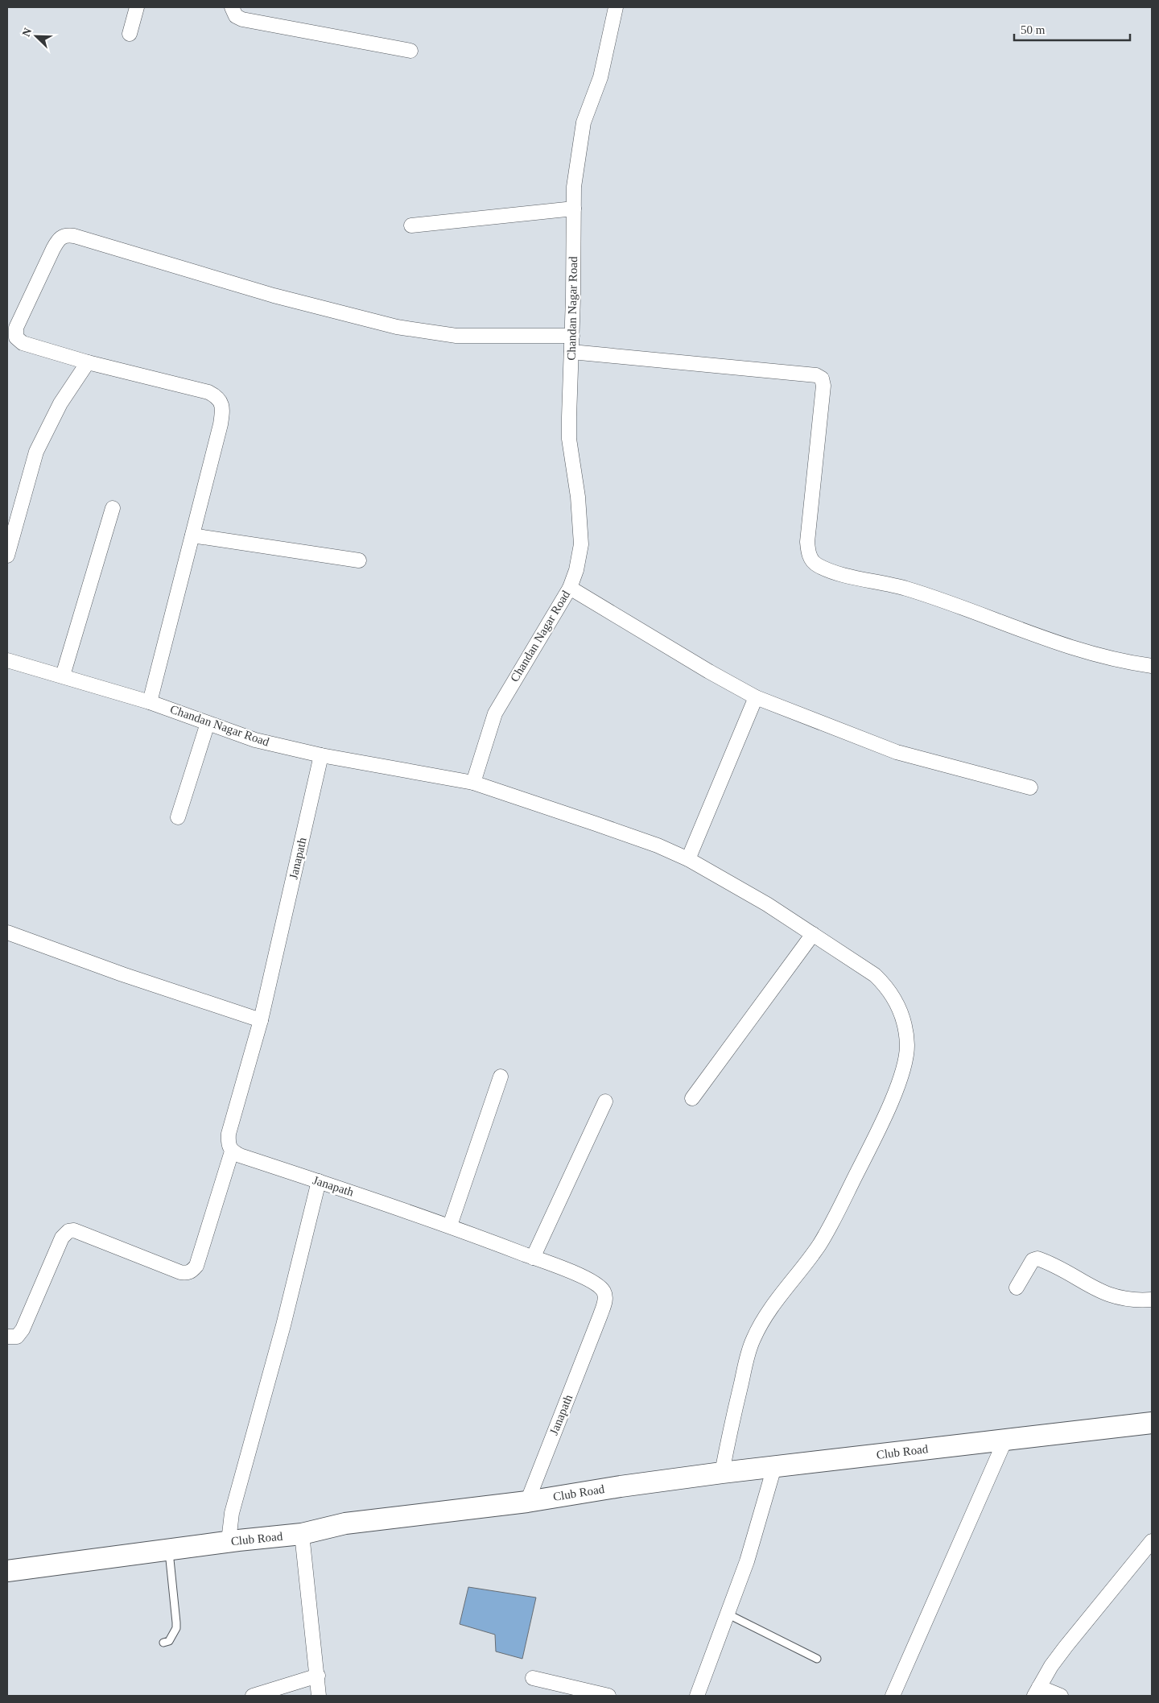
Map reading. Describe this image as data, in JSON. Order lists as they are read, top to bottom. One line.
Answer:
{"streets":{"street":["Chandan Nagar Road","Janapath","Club Road"]},"crossings":[["Chandan Nagar Road","Janapath"],["Janapath","Club Road"]],"scale_bar":"50 m","north":"top left"}
